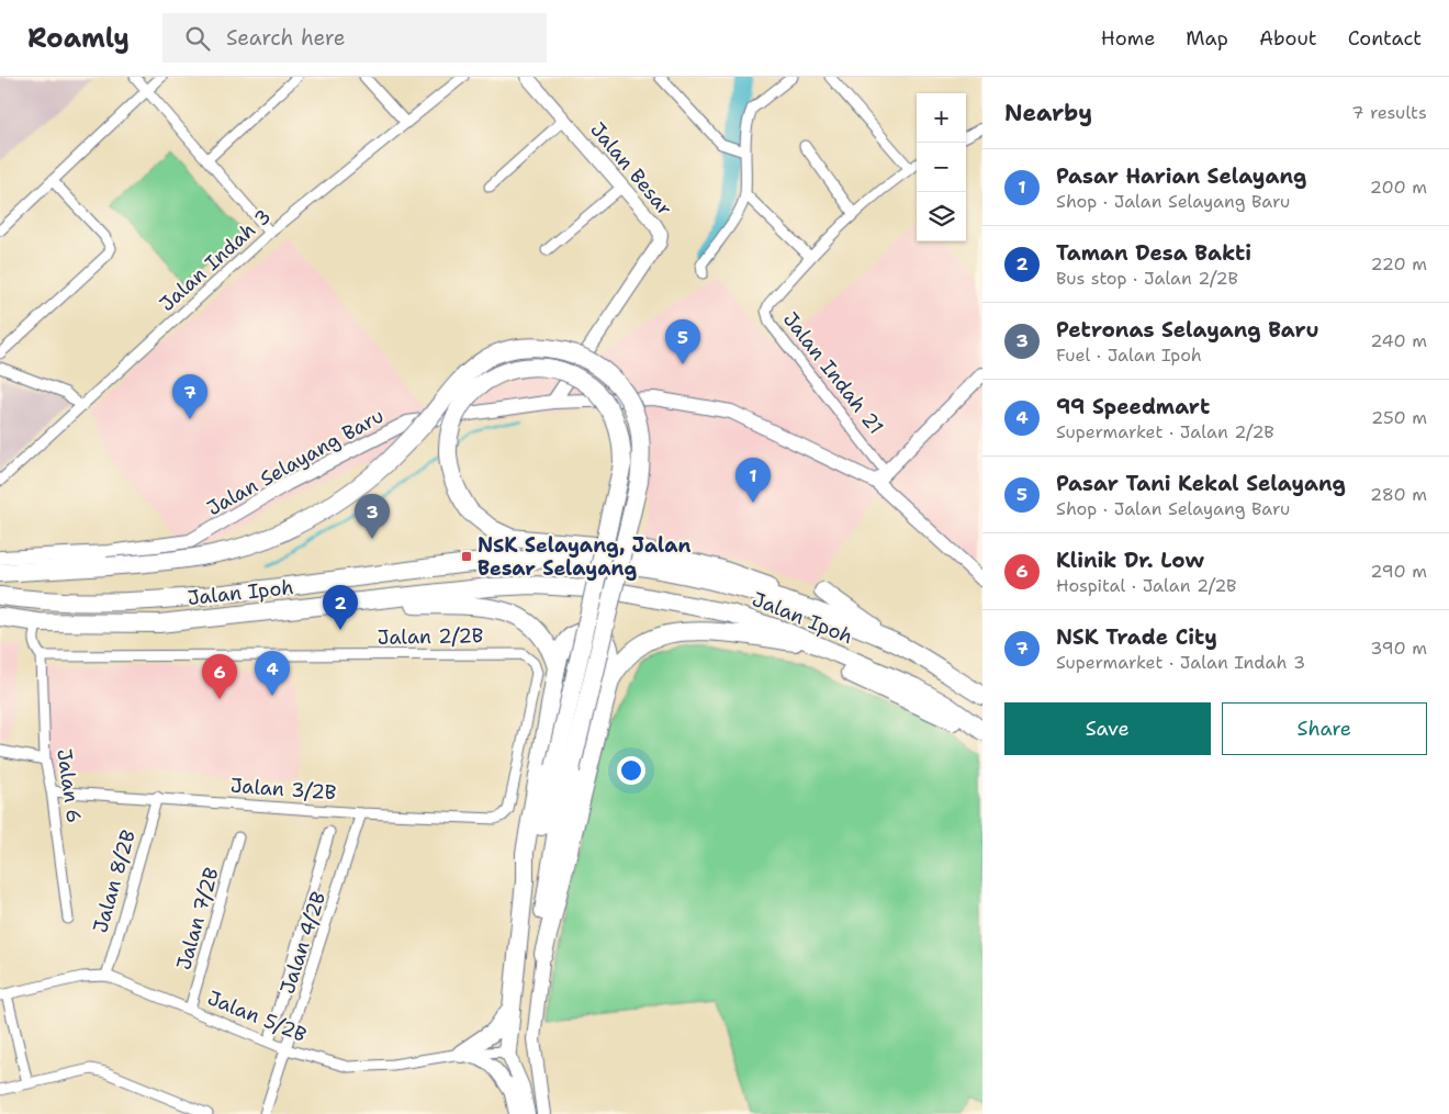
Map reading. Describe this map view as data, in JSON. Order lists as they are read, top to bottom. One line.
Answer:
{"streets":{"highway":["Jalan Ipoh"],"street":["Jalan Besar","Jalan Indah 3","Jalan Indah 21","Jalan Selayang Baru","Jalan 2/2B","Jalan 6","Jalan 3/2B","Jalan 8/2B","Jalan 7/2B","Jalan 4/2B","Jalan 5/2B"]},"crossings":[["Jalan Besar","Jalan Selayang Baru"],["Jalan Indah 21","Jalan Selayang Baru"],["Jalan Ipoh","Jalan 6"],["Jalan 2/2B","Jalan 6"],["Jalan 2/2B","Jalan 3/2B"],["Jalan 6","Jalan 3/2B"],["Jalan 3/2B","Jalan 8/2B"],["Jalan 3/2B","Jalan 4/2B"],["Jalan 8/2B","Jalan 5/2B"],["Jalan 7/2B","Jalan 5/2B"],["Jalan 4/2B","Jalan 5/2B"]],"places":{"transit":["NSK Selayang, Jalan Besar Selayang"]},"page":{"header":"Roamly","search":"Search here","nav":["Home","Map","About","Contact"],"heading":["Nearby","7 results"],"map_buttons":["+","−"],"list":[{"mark":"1","name":"Pasar Harian Selayang","note":"Shop · Jalan Selayang Baru","value":"200 m"},{"mark":"2","name":"Taman Desa Bakti","note":"Bus stop · Jalan 2/2B","value":"220 m"},{"mark":"3","name":"Petronas Selayang Baru","note":"Fuel · Jalan Ipoh","value":"240 m"},{"mark":"4","name":"99 Speedmart","note":"Supermarket · Jalan 2/2B","value":"250 m"},{"mark":"5","name":"Pasar Tani Kekal Selayang","note":"Shop · Jalan Selayang Baru","value":"280 m"},{"mark":"6","name":"Klinik Dr. Low","note":"Hospital · Jalan 2/2B","value":"290 m"},{"mark":"7","name":"NSK Trade City","note":"Supermarket · Jalan Indah 3","value":"390 m"}],"pins":["5","7","1","3","2","4","6"],"buttons":["Save","Share"]}}
